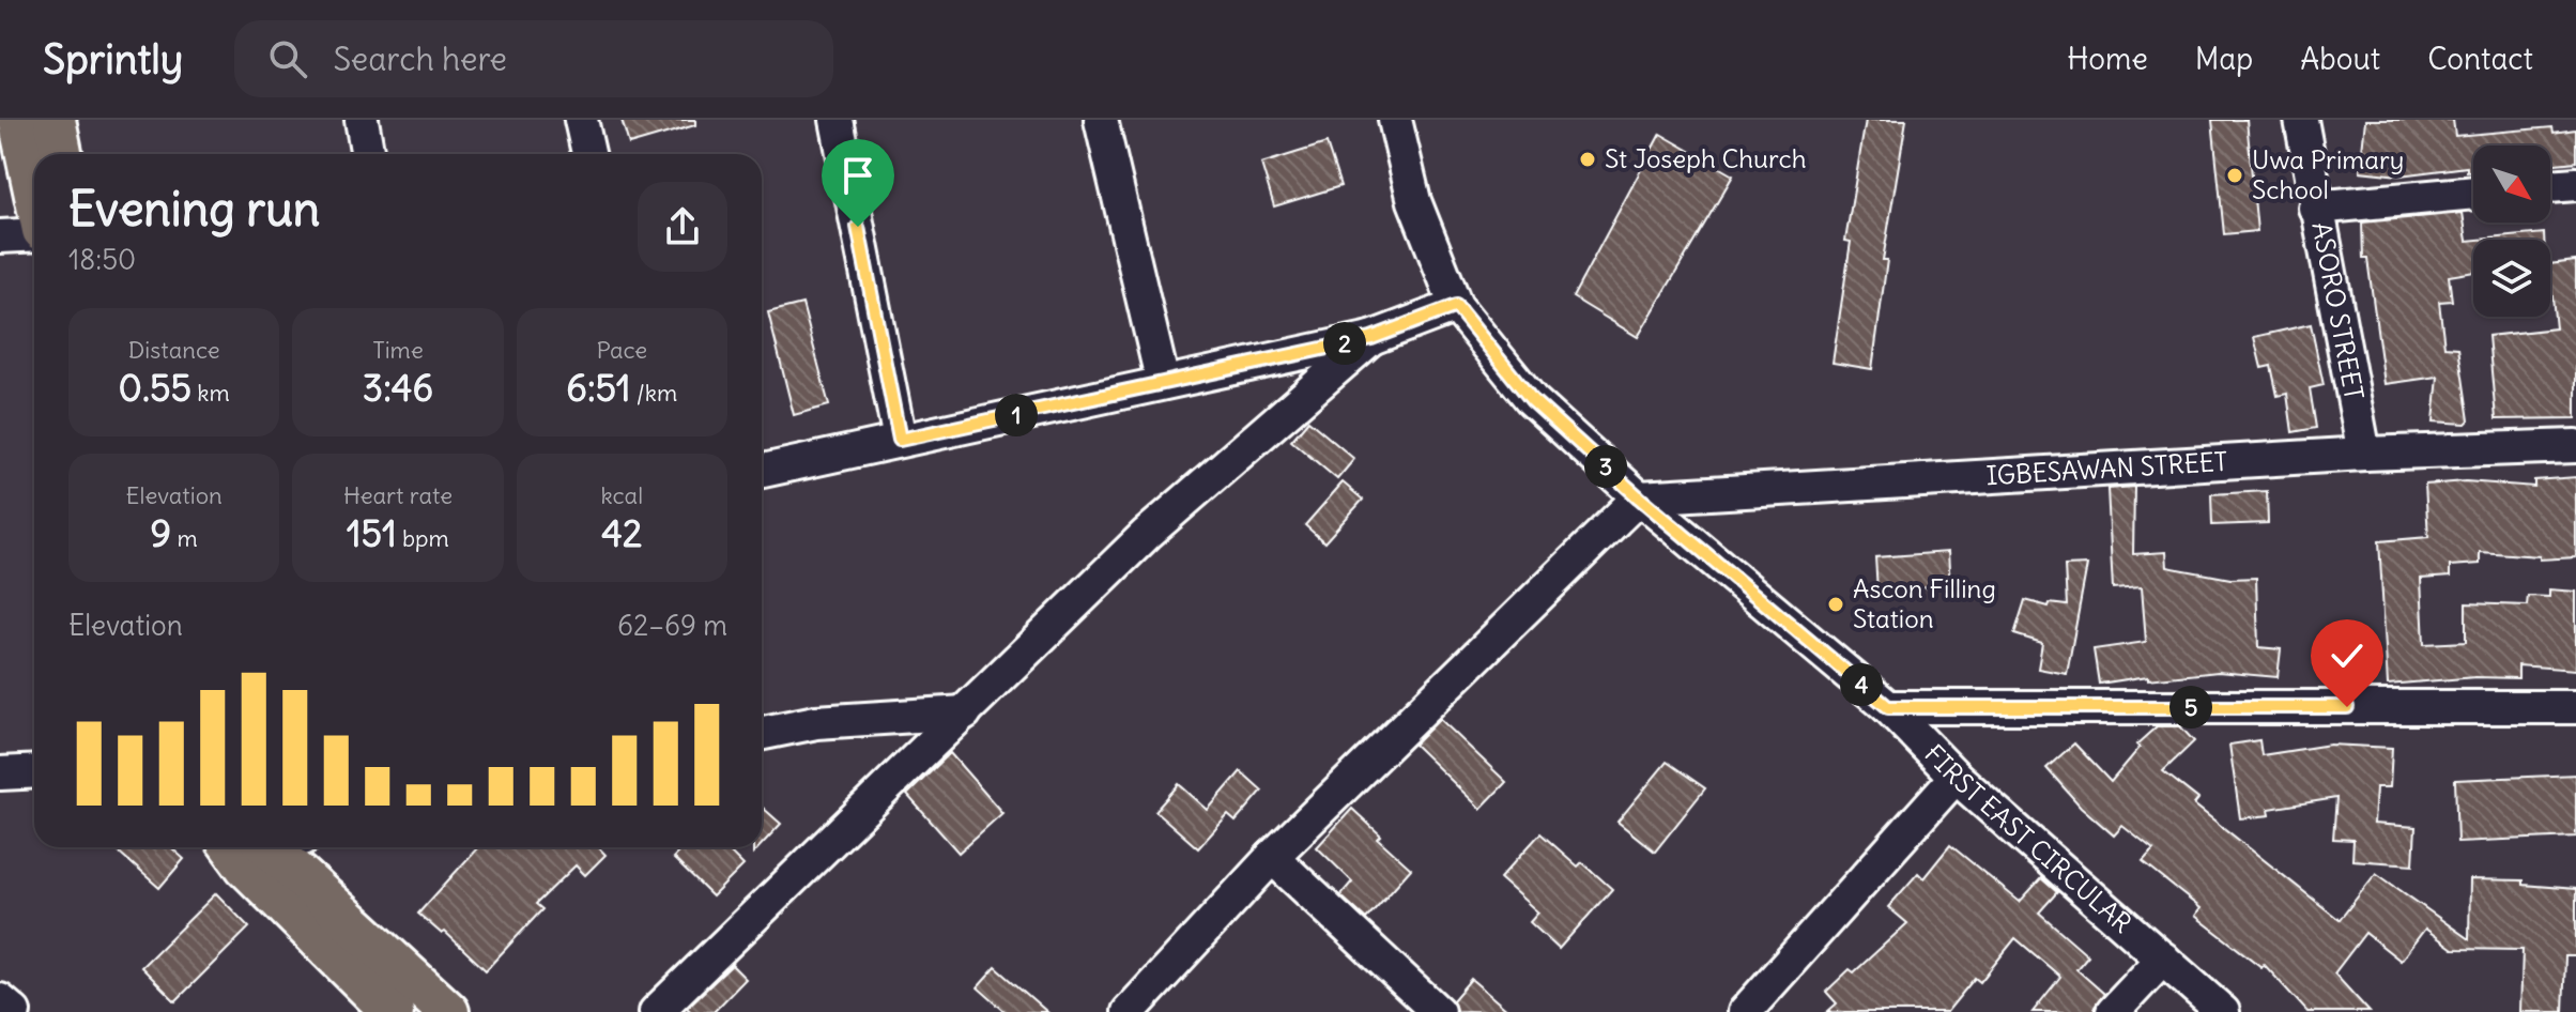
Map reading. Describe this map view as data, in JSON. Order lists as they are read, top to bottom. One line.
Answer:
{"streets":{"street":["ASORO STREET","IGBESAWAN STREET","FIRST EAST CIRCULAR"]},"crossings":[["ASORO STREET","IGBESAWAN STREET"],["IGBESAWAN STREET","FIRST EAST CIRCULAR"]],"places":["St Joseph Church","Uwa Primary School","Ascon Filling Station"],"north":"bottom right","page":{"header":"Sprintly","search":"Search here","nav":["Home","Map","About","Contact"],"heading":["Evening run","18:50"],"stats":[["Distance","0.55 km"],["Time","3:46"],["Pace","6:51 /km"],["Elevation","9 m"],["Heart rate","151 bpm"],["kcal","42"]],"pins":["2","1","3","4","5"],"chart":["Elevation","62–69 m"]}}
